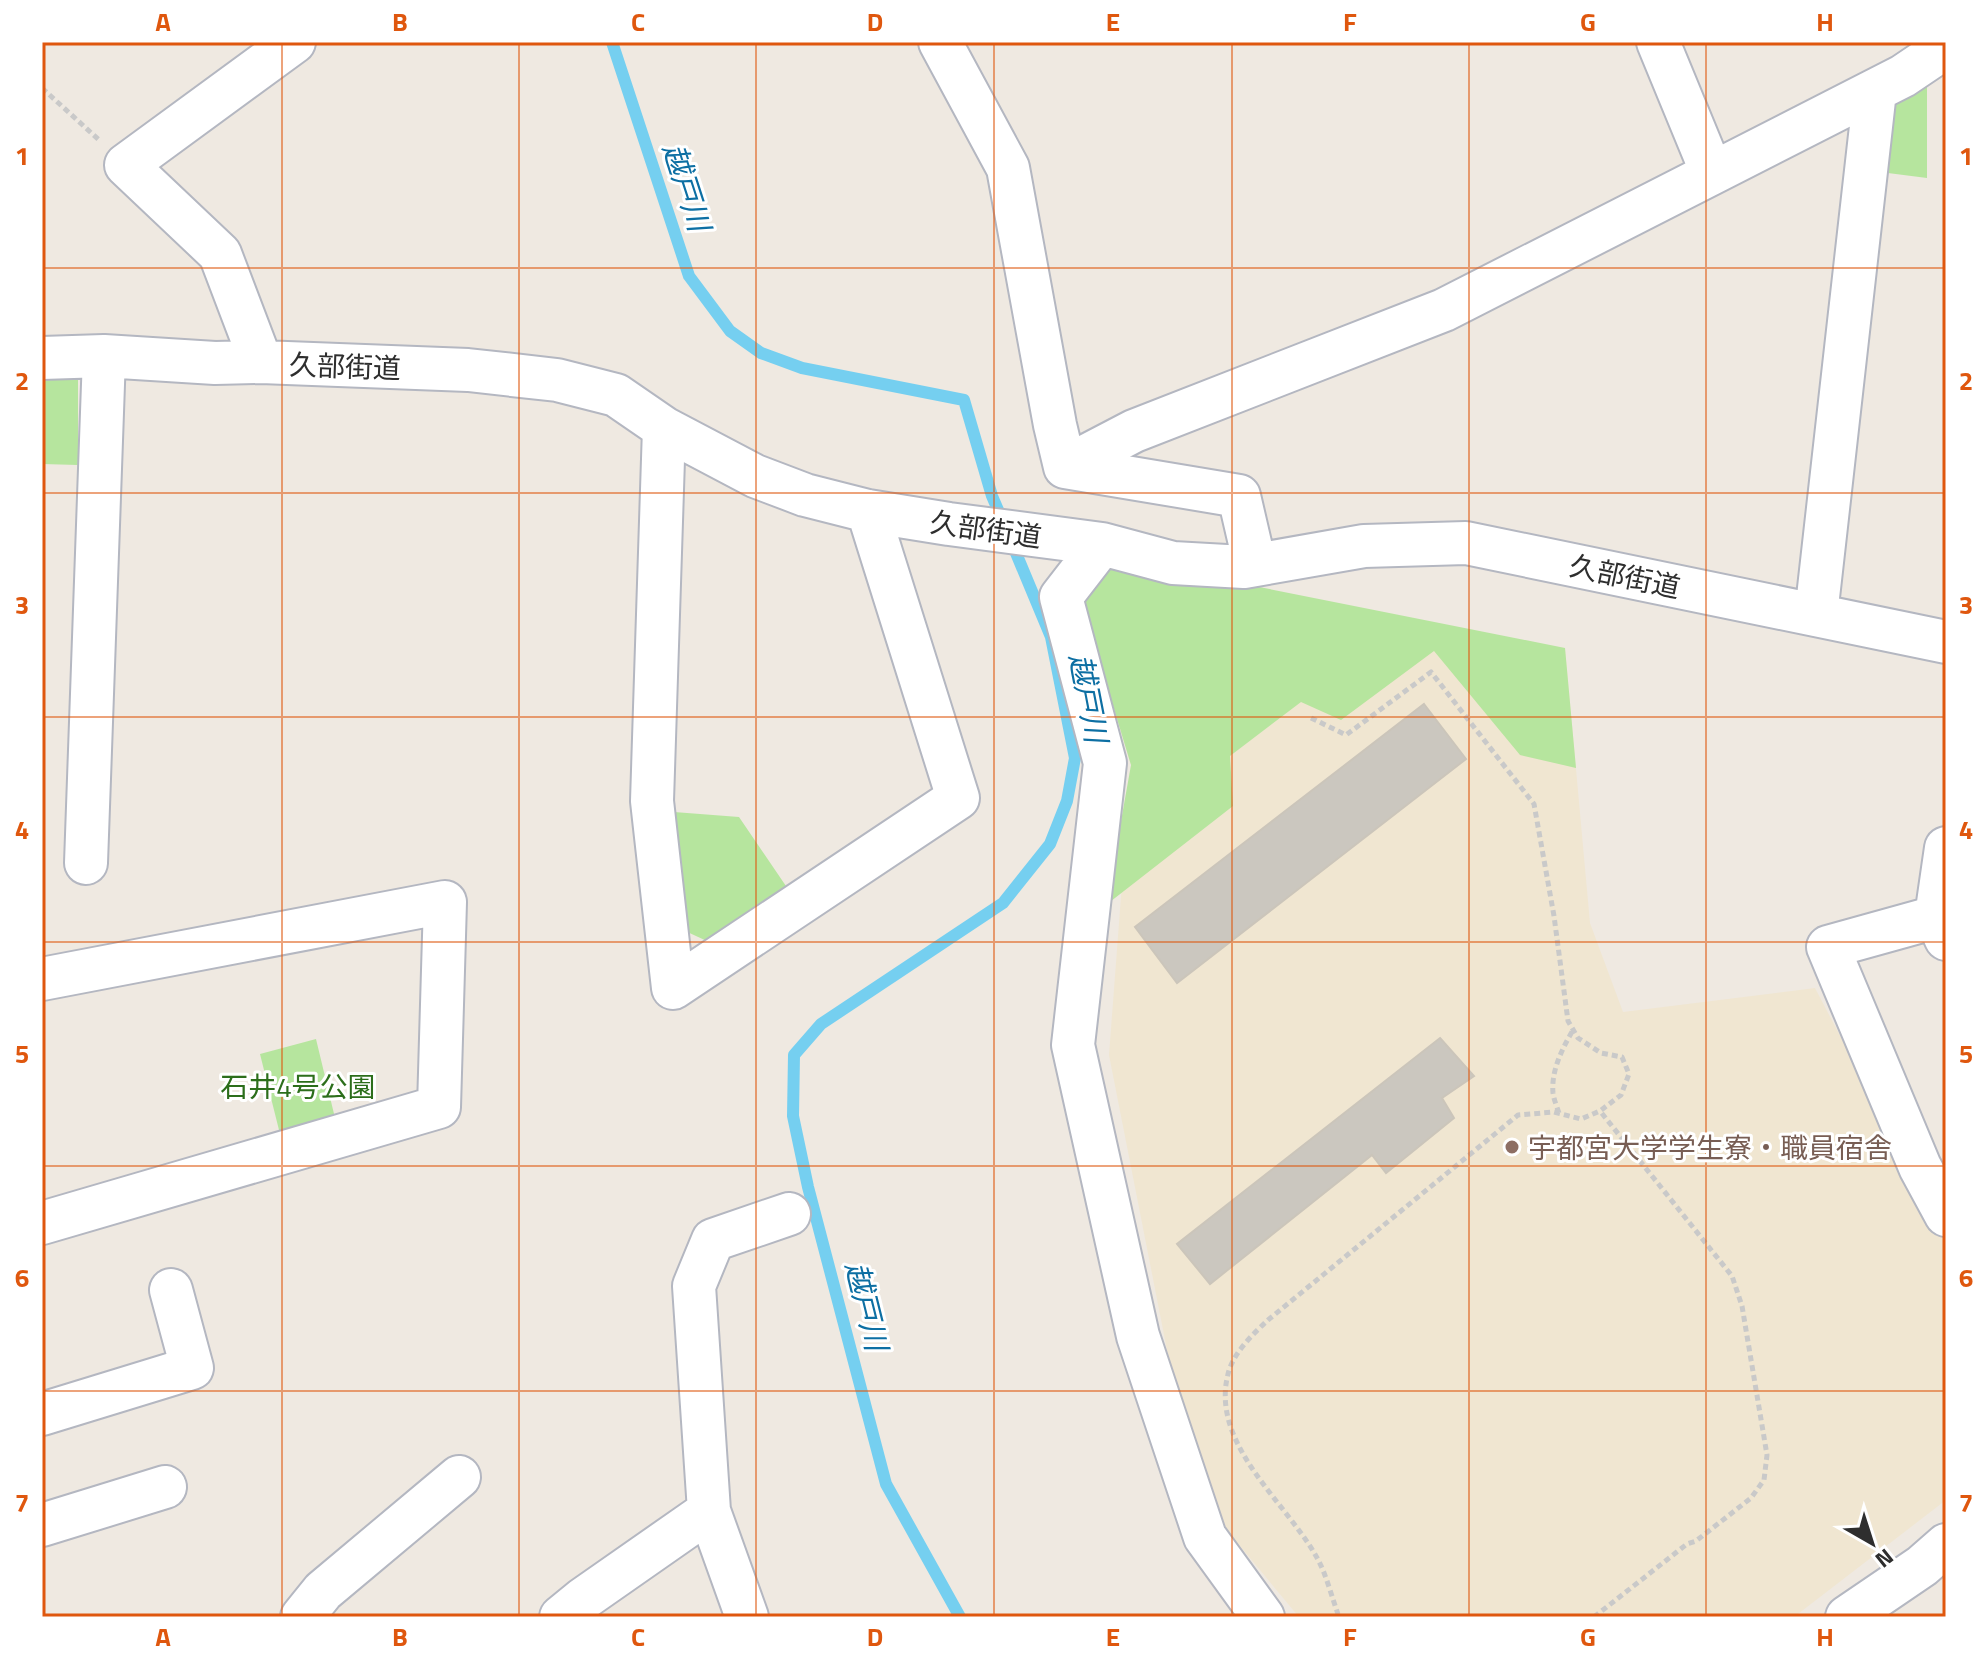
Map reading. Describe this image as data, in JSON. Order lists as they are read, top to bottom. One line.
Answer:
{"streets":{"street":["久部街道"]},"water":["越戸川"],"parks":["石井4号公園"],"places":["宇都宮大学学生寮・職員宿舎"],"north":"bottom right","grid":{"columns":["A","B","C","D","E","F","G","H"],"rows":["1","2","3","4","5","6","7"]}}
